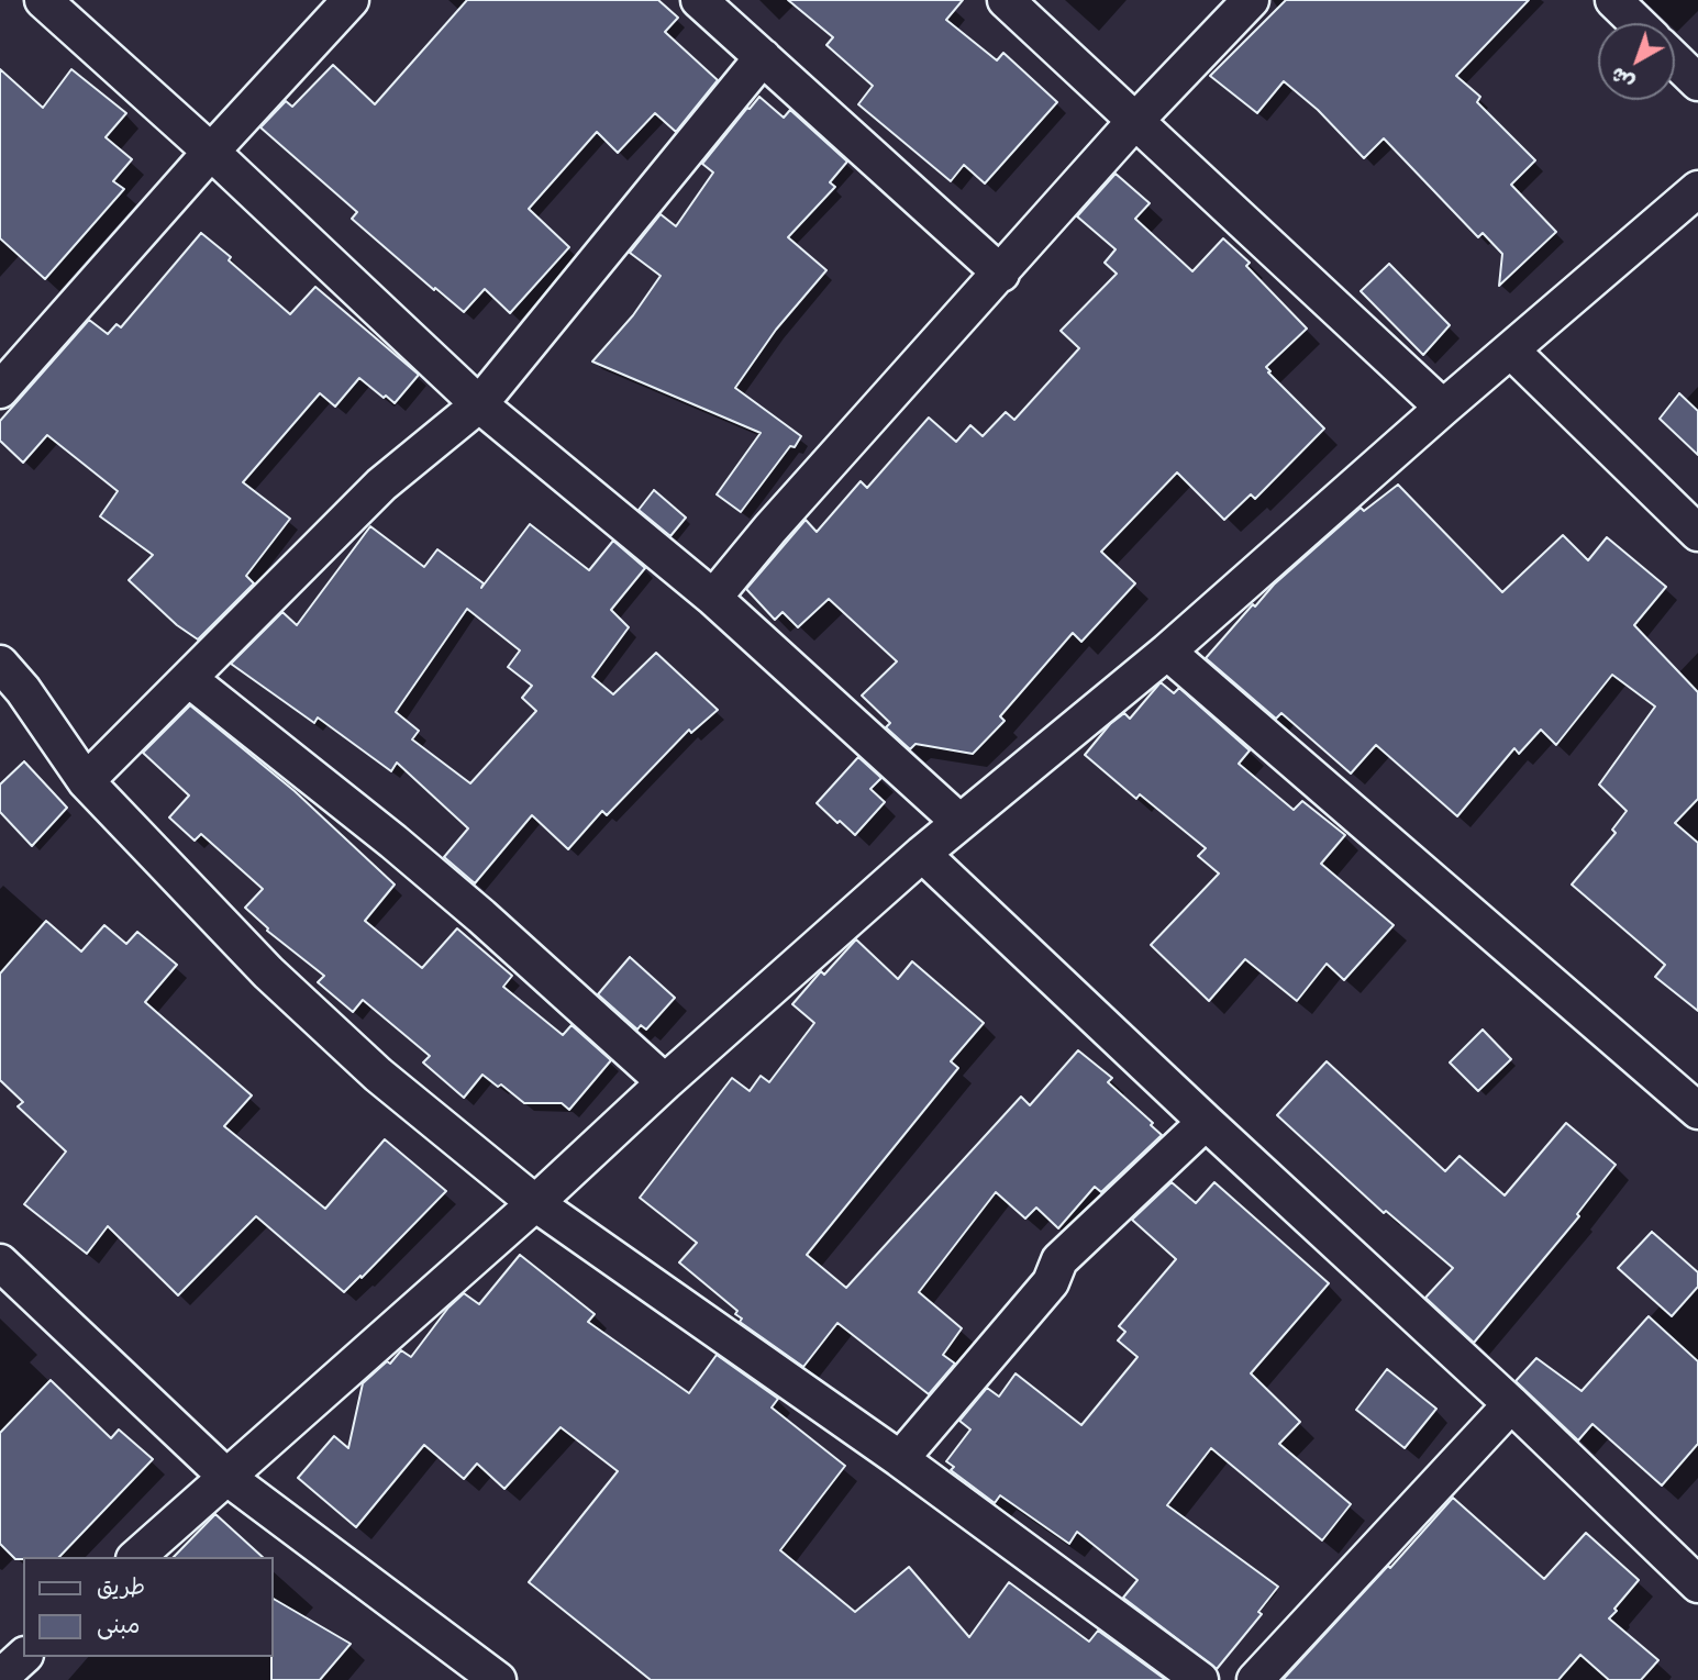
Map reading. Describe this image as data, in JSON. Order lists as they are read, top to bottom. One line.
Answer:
{"legend":["طريق","مبنى"],"north":"bottom left"}
